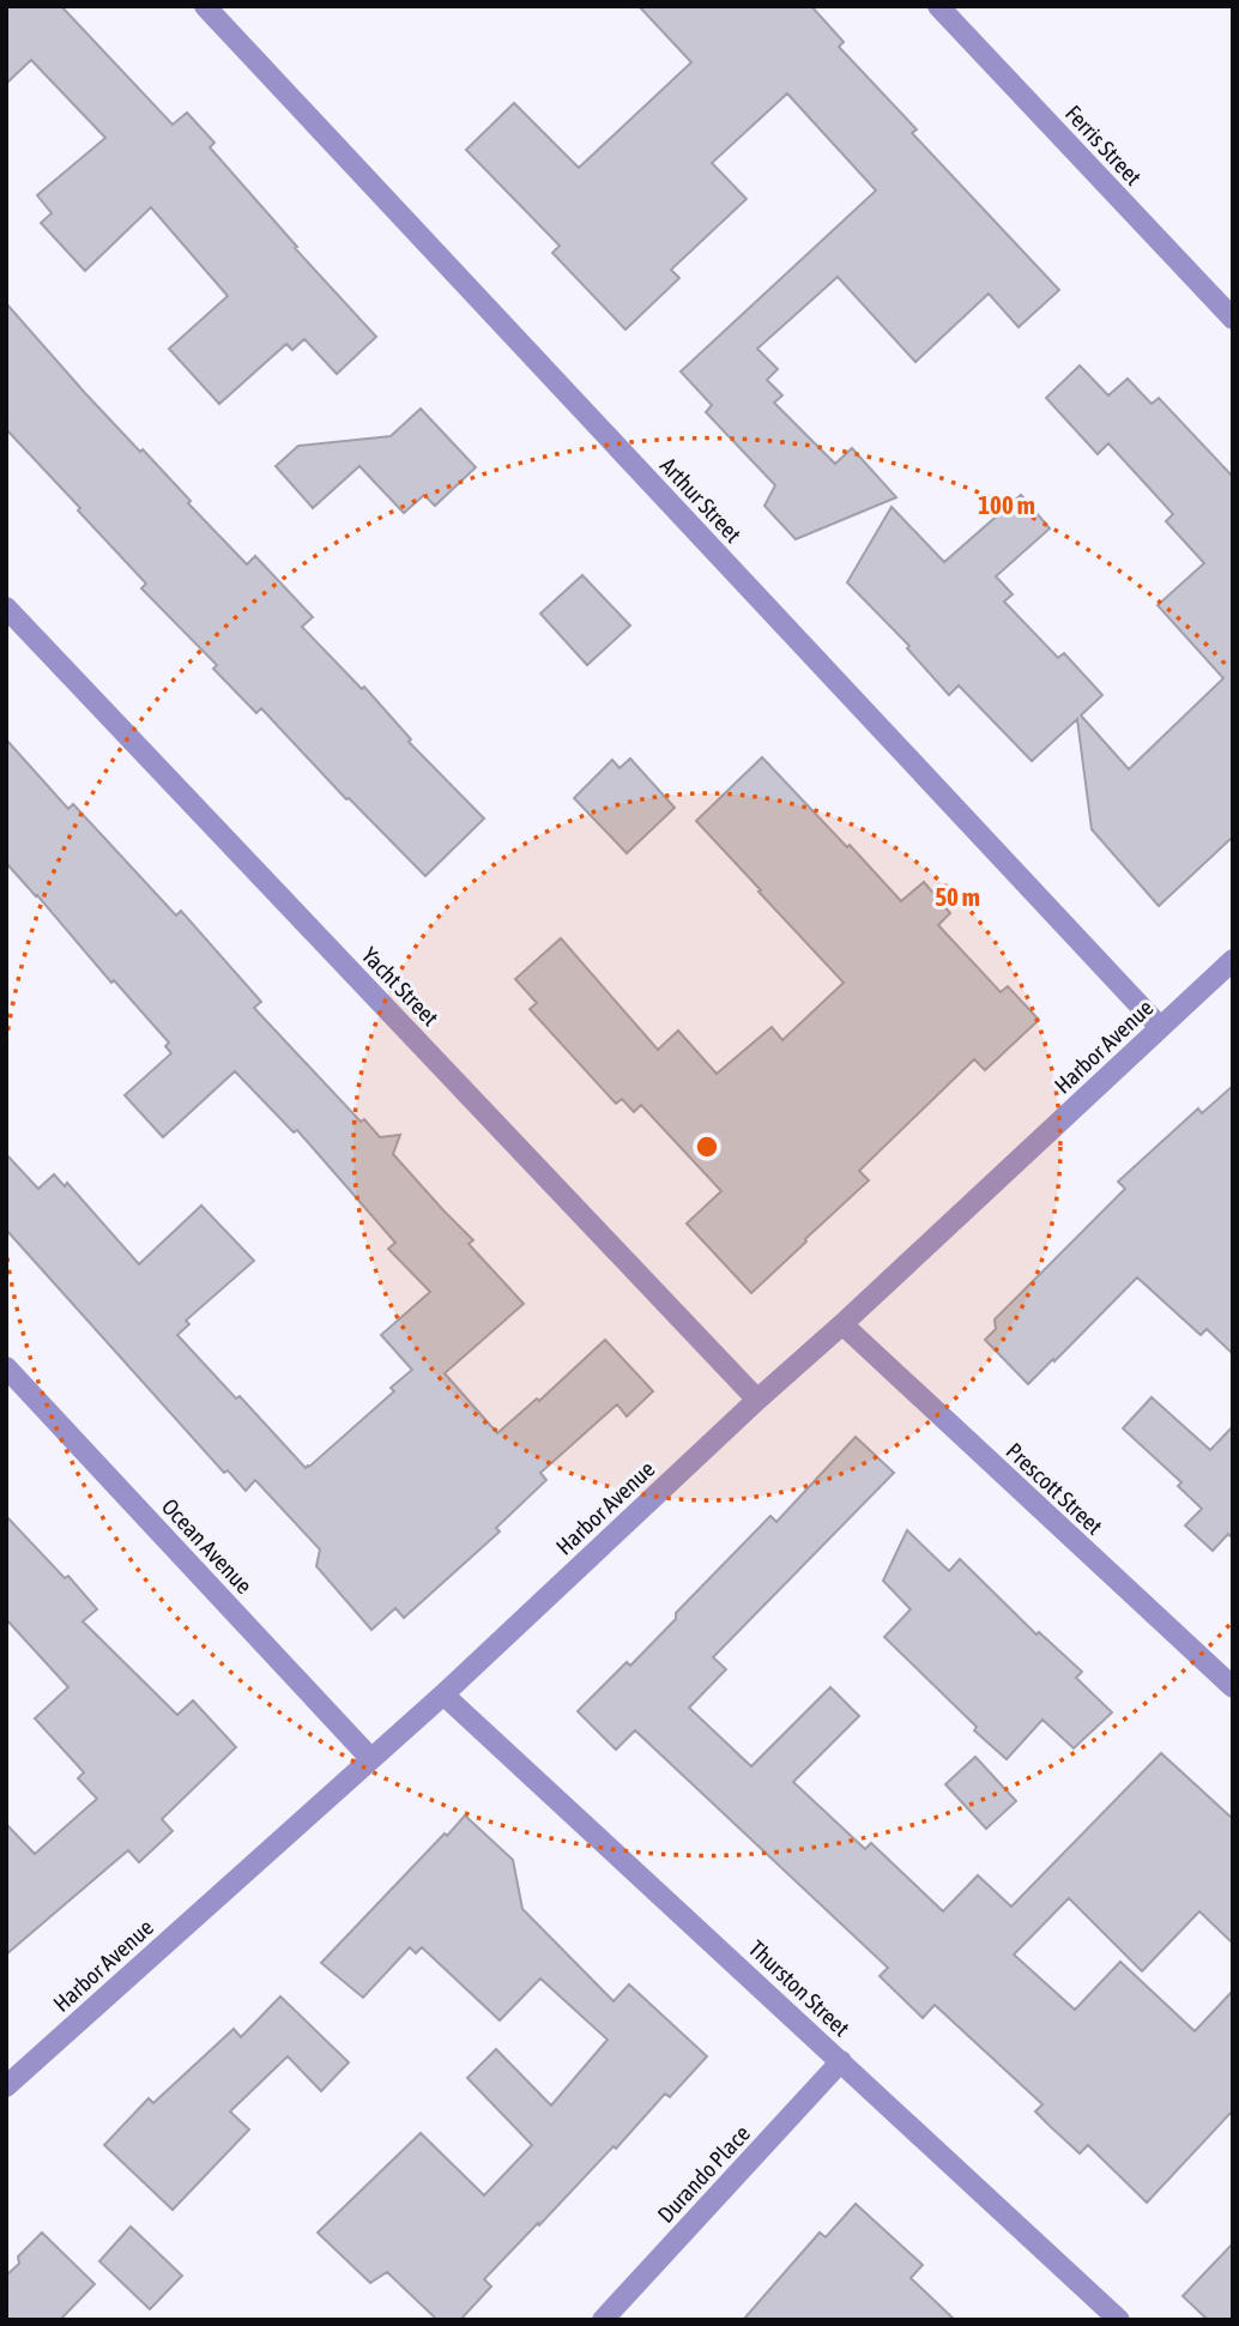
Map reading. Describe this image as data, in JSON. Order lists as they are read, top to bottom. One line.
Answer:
{"streets":{"street":["Ferris Street","Arthur Street","Yacht Street","Harbor Avenue","Prescott Street","Ocean Avenue","Thurston Street","Durando Place"]},"crossings":[["Arthur Street","Harbor Avenue"],["Yacht Street","Harbor Avenue"],["Harbor Avenue","Prescott Street"],["Harbor Avenue","Ocean Avenue"],["Harbor Avenue","Thurston Street"],["Thurston Street","Durando Place"]],"rings":["100 m","50 m"]}
